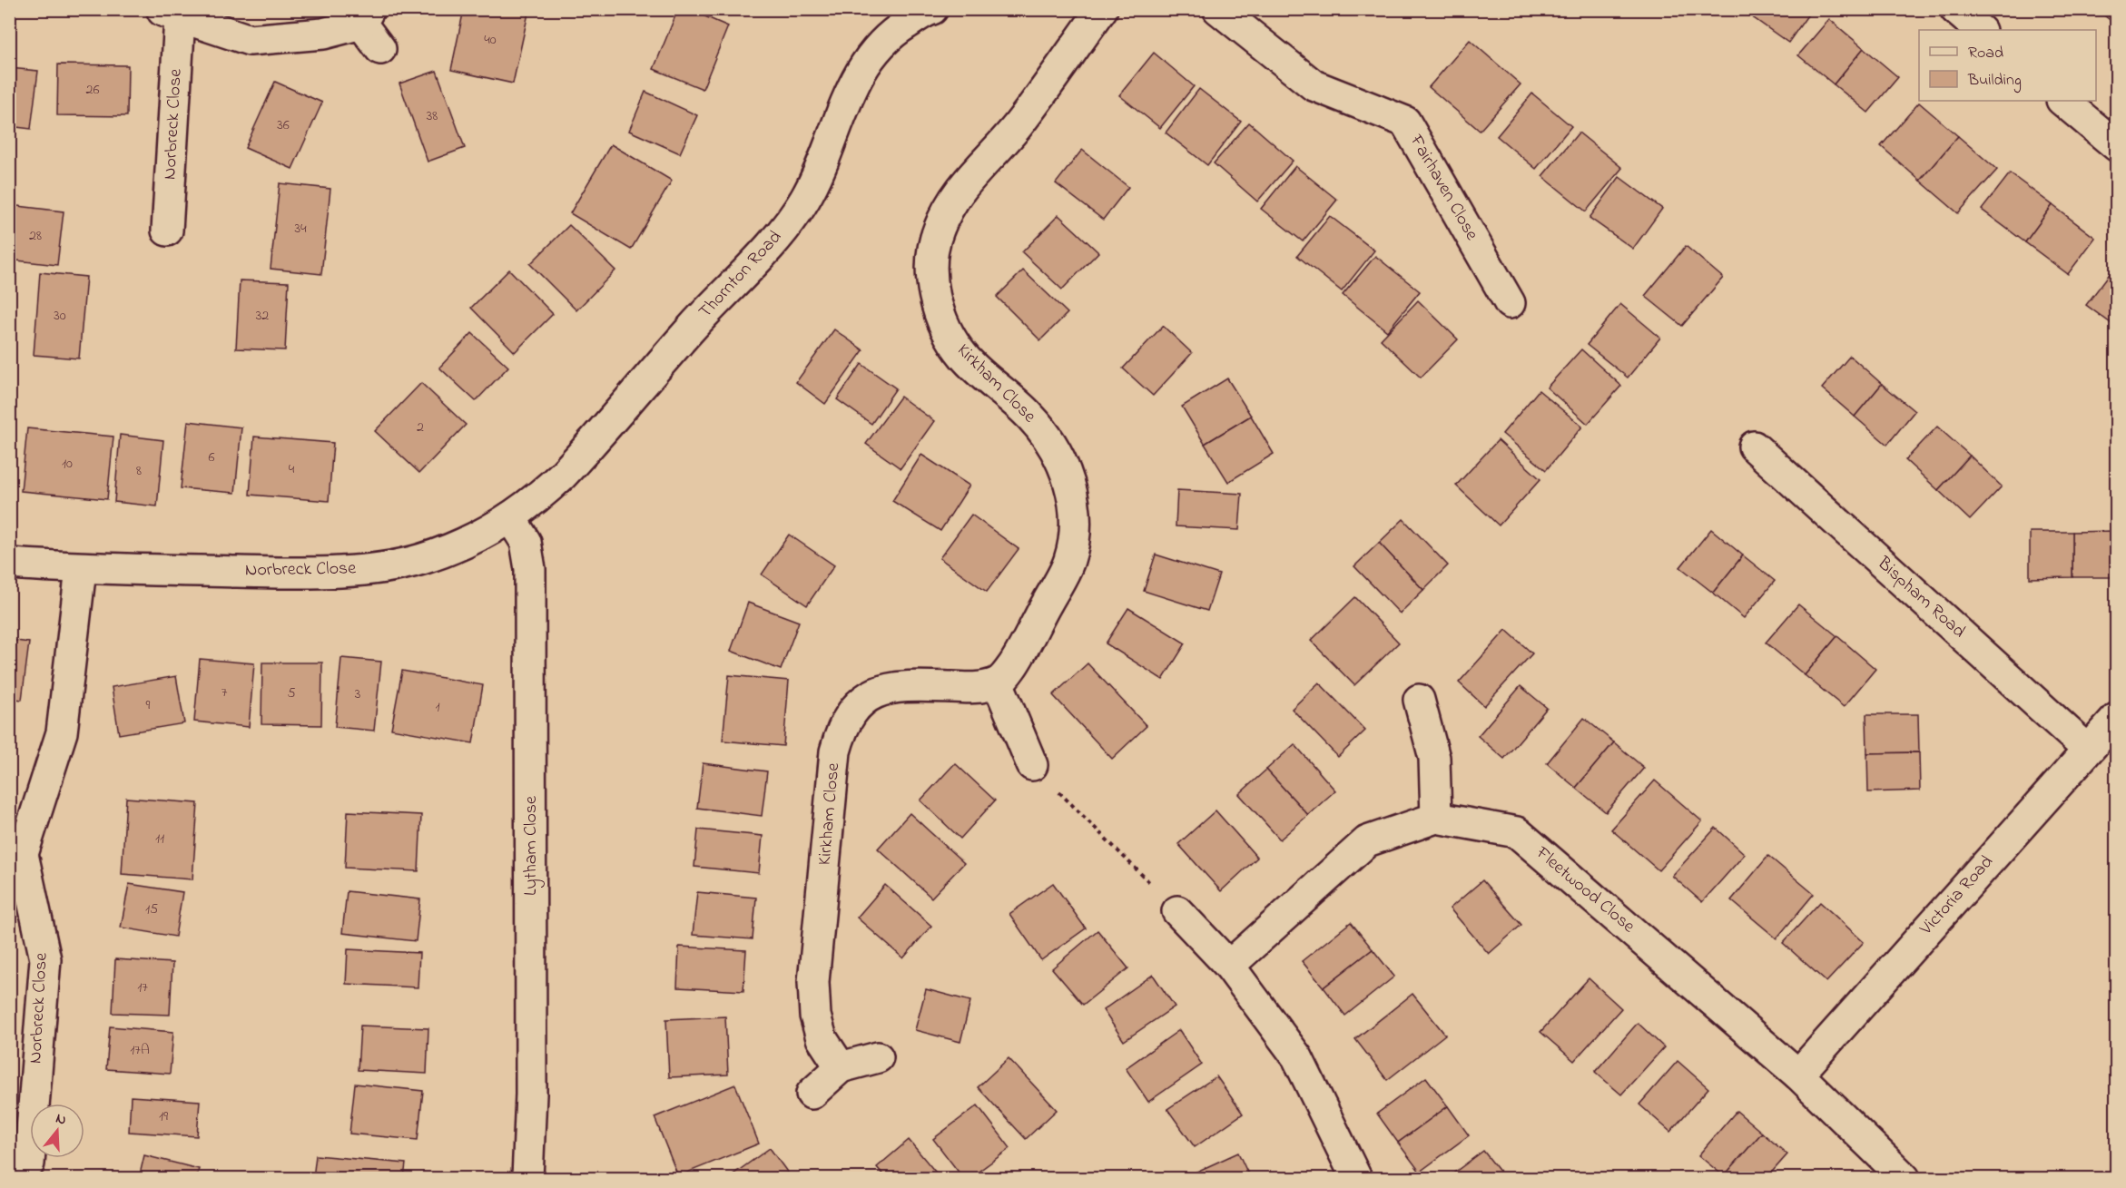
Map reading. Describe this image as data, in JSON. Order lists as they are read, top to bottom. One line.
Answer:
{"streets":{"street":["Norbreck Close","Fairhaven Close","Thornton Road","Kirkham Close","Bispham Road","Lytham Close","Fleetwood Close","Victoria Road"]},"crossings":[["Norbreck Close","Thornton Road"],["Norbreck Close","Lytham Close"],["Thornton Road","Lytham Close"],["Bispham Road","Victoria Road"],["Fleetwood Close","Victoria Road"]],"house_numbers":["40","26","38","36","34","28","30","32","2","6","10","4","8","7","5","3","9","1","11","15","17","17A","19"],"legend":["Road","Building"],"north":"top"}
